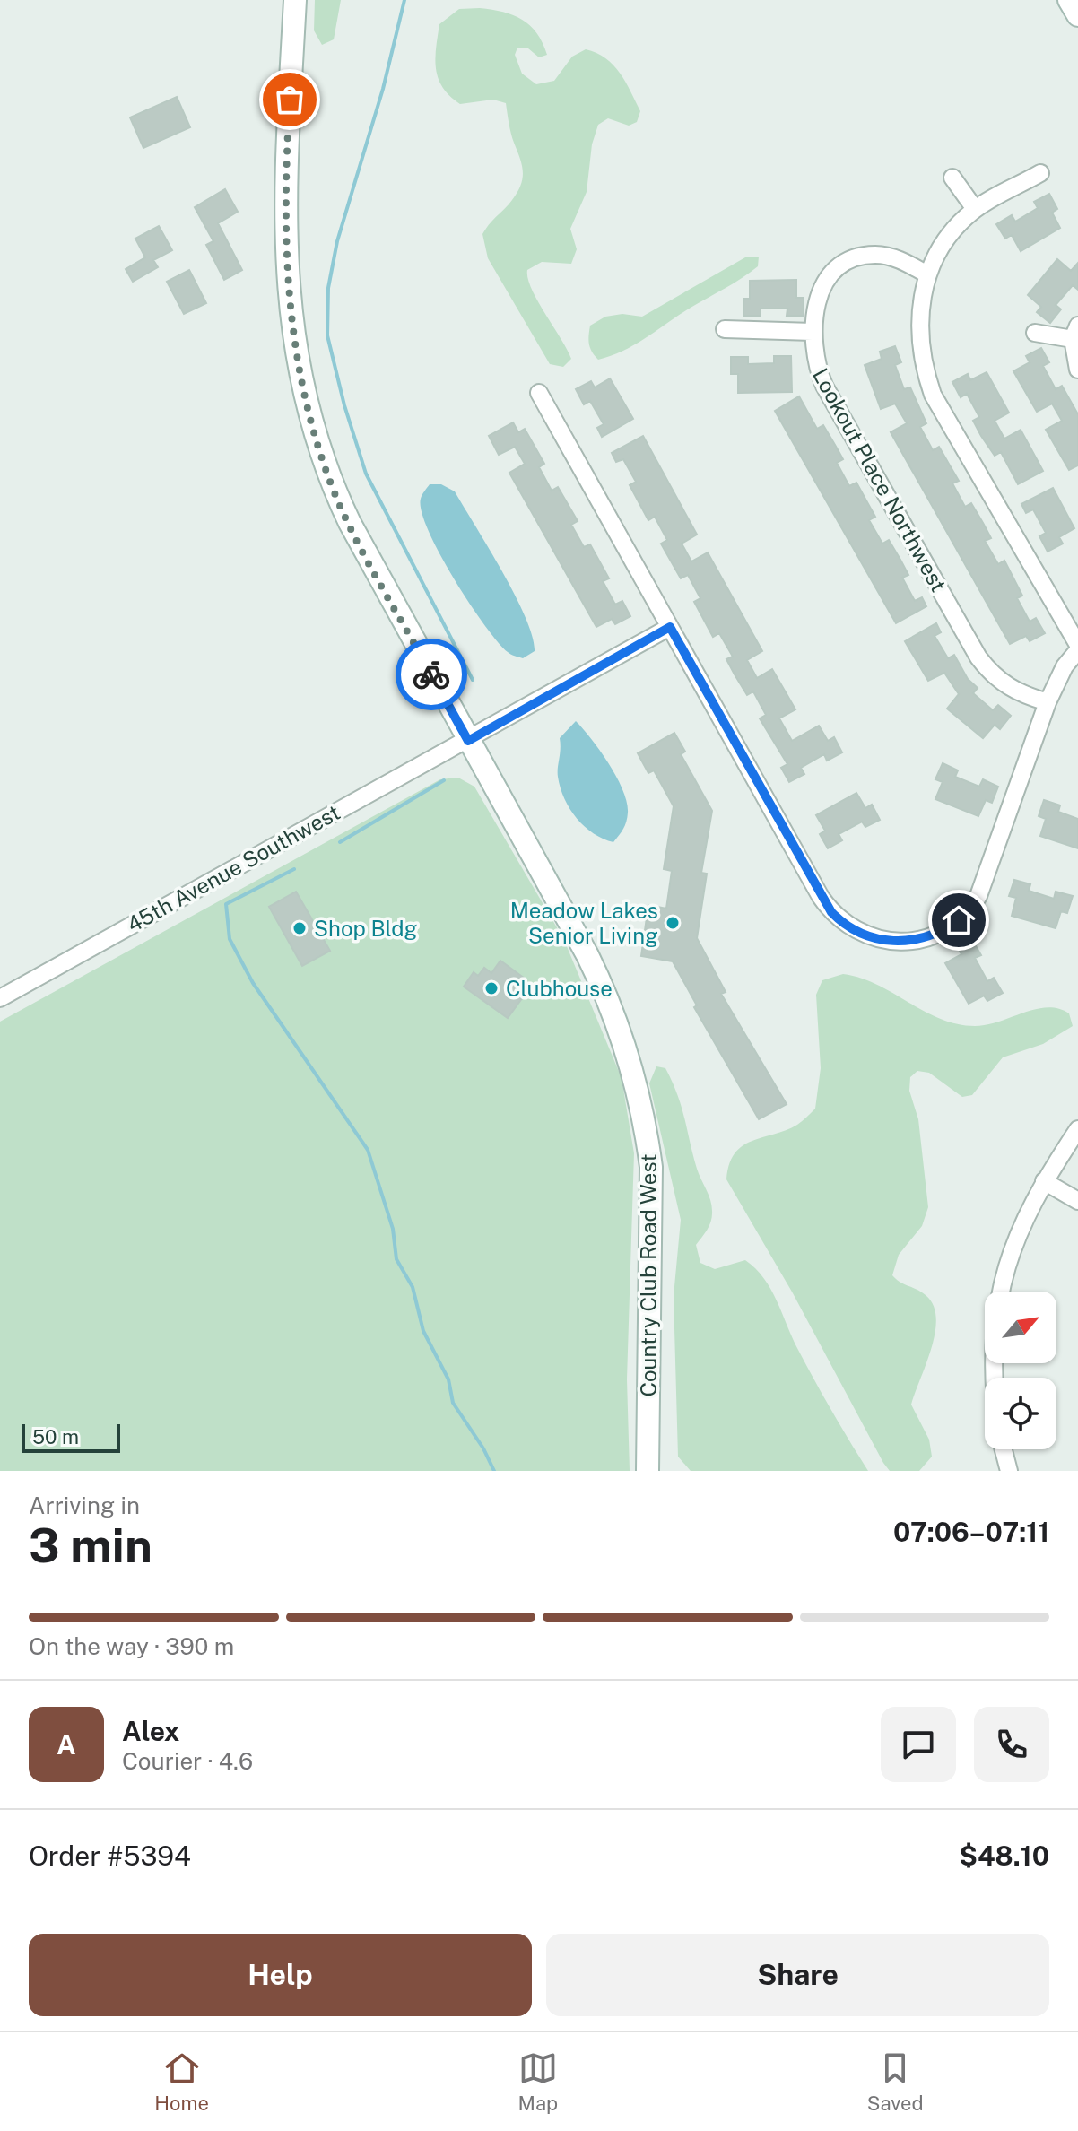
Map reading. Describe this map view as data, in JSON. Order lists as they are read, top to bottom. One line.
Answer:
{"streets":{"main road":["Country Club Road West"],"street":["Lookout Place Northwest","45th Avenue Southwest"]},"crossings":[["45th Avenue Southwest","Country Club Road West"]],"places":["Meadow Lakes Senior Living","Shop Bldg","Clubhouse"],"scale_bar":"50 m","north":"top right","page":{"scale":"50 m","heading":["3 min","Arriving in","07:06–07:11"],"panel":["Alex","Courier · 4.6","Order #5394","$48.10"],"bar":"On the way · 390 m","round":"A","buttons":["Help","Share"],"tabs":["Home","Map","Saved"]}}
